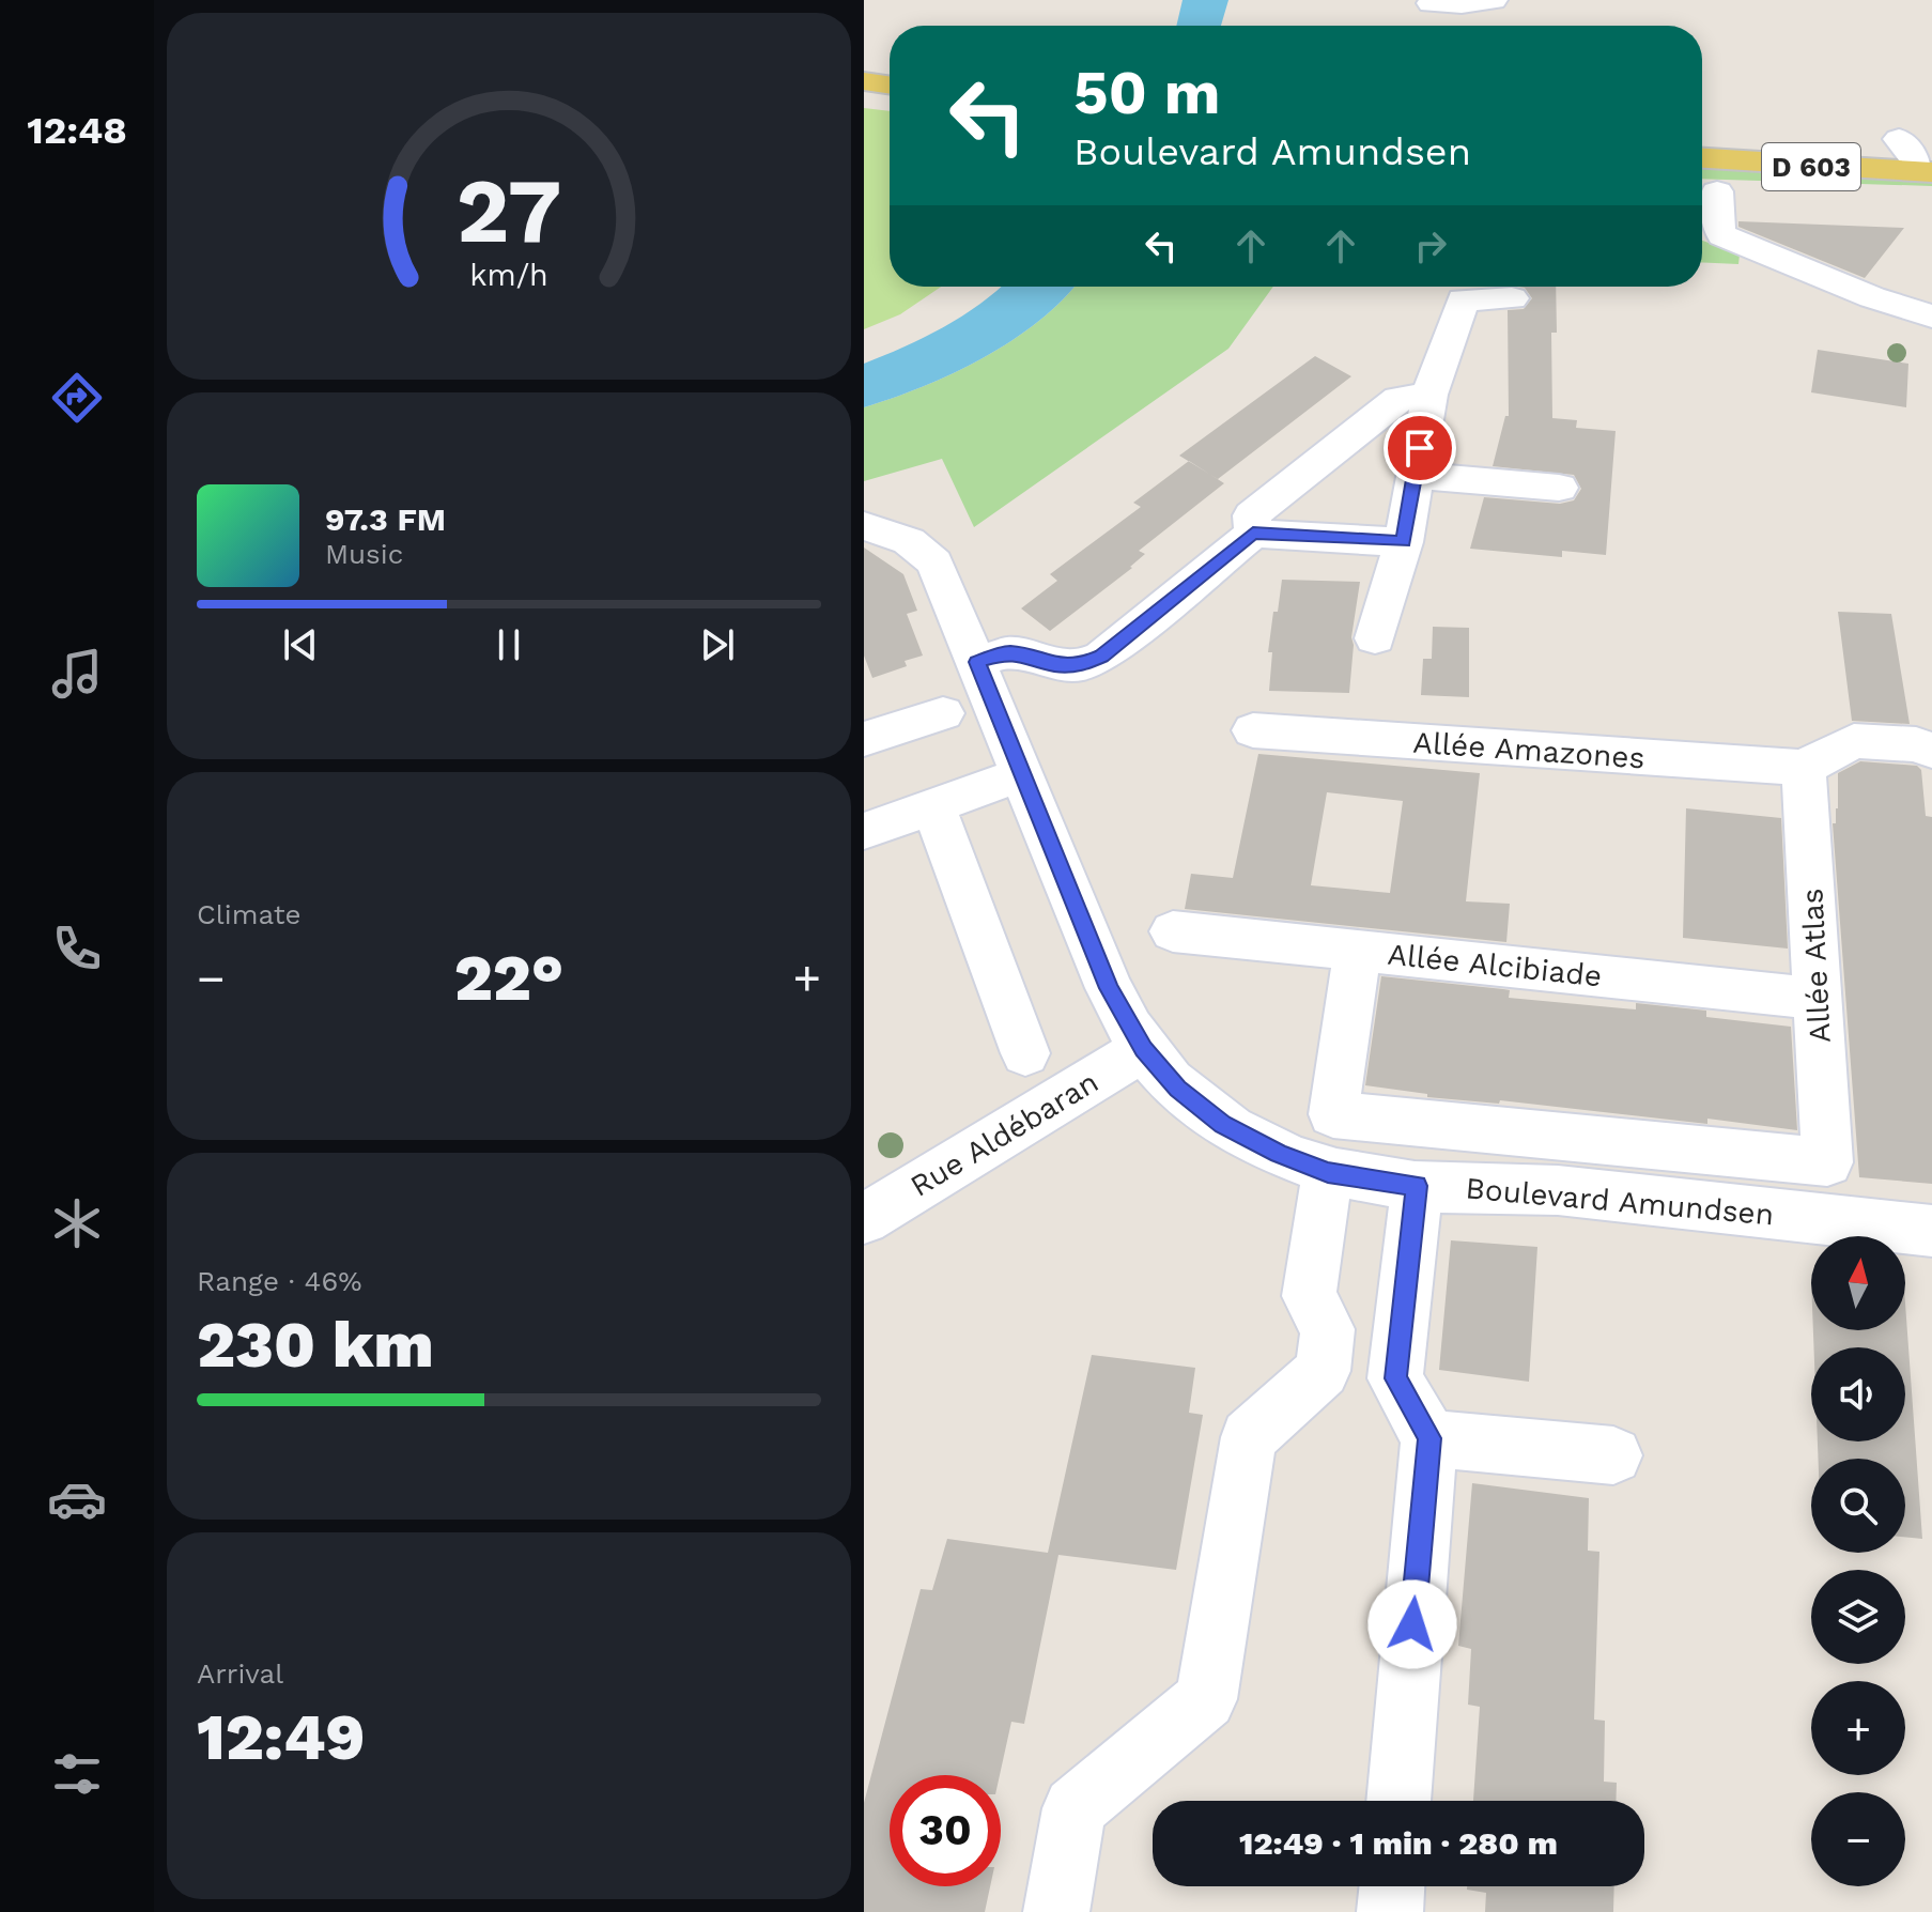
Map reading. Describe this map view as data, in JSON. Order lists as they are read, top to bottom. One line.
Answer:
{"streets":{"main road":["D 603"],"street":["Allée Amazones","Allée Alcibiade","Allée Atlas","Rue Aldébaran","Boulevard Amundsen"]},"crossings":[["Allée Amazones","Allée Atlas"],["Allée Alcibiade","Allée Atlas"],["Rue Aldébaran","Boulevard Amundsen"]],"north":"top","page":{"tabs":"12:48","turn":["50 m","Boulevard Amundsen"],"song":["97.3 FM","Music"],"tile":["Climate",["Range · 46%","230 km"],["Arrival","12:49"]],"heat":["−","22°","+"],"map_buttons":["+","−"],"limit":"30","trip":"12:49 · 1 min · 280 m","gauge":["27","km/h"]}}
